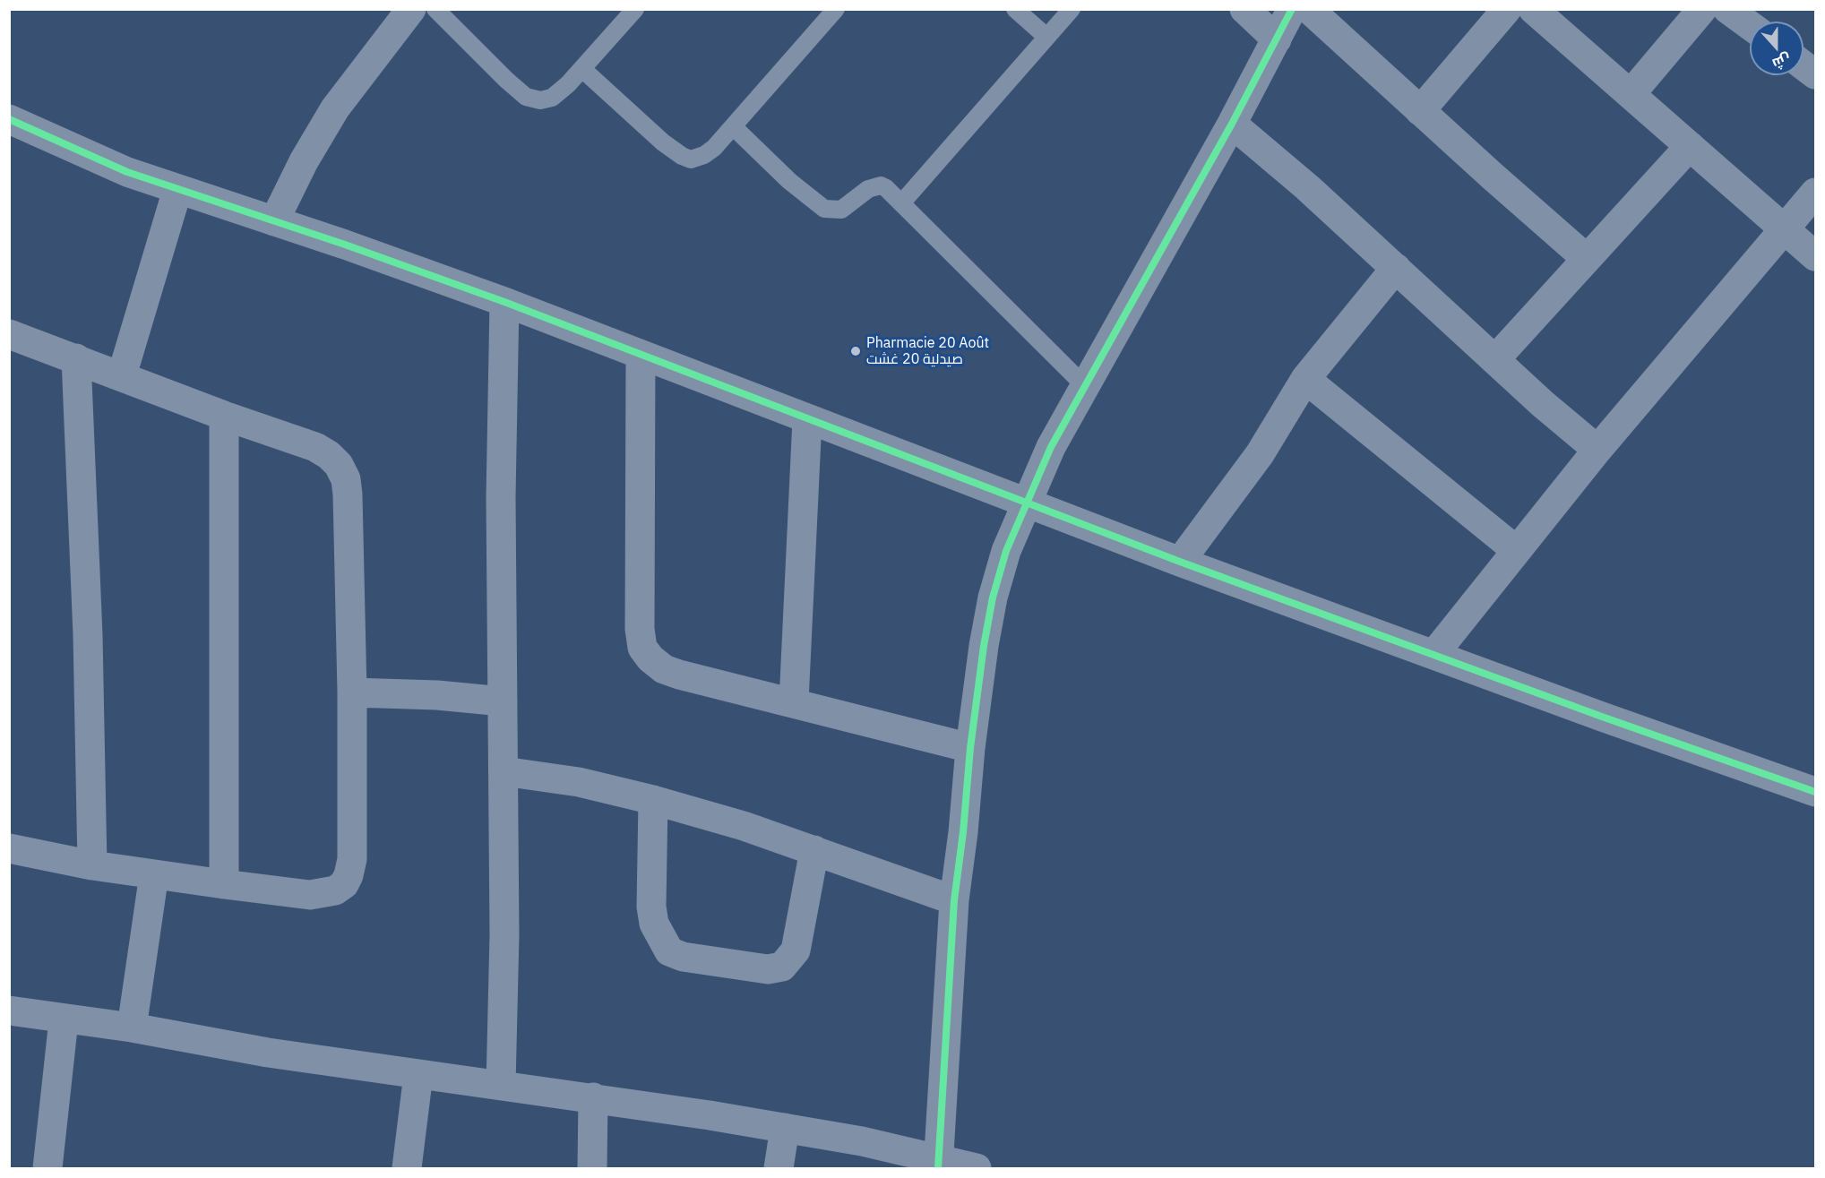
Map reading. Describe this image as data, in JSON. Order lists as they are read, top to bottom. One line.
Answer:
{"places":["Pharmacie 20 Août صيدلية 20 غشت"],"north":"bottom"}
